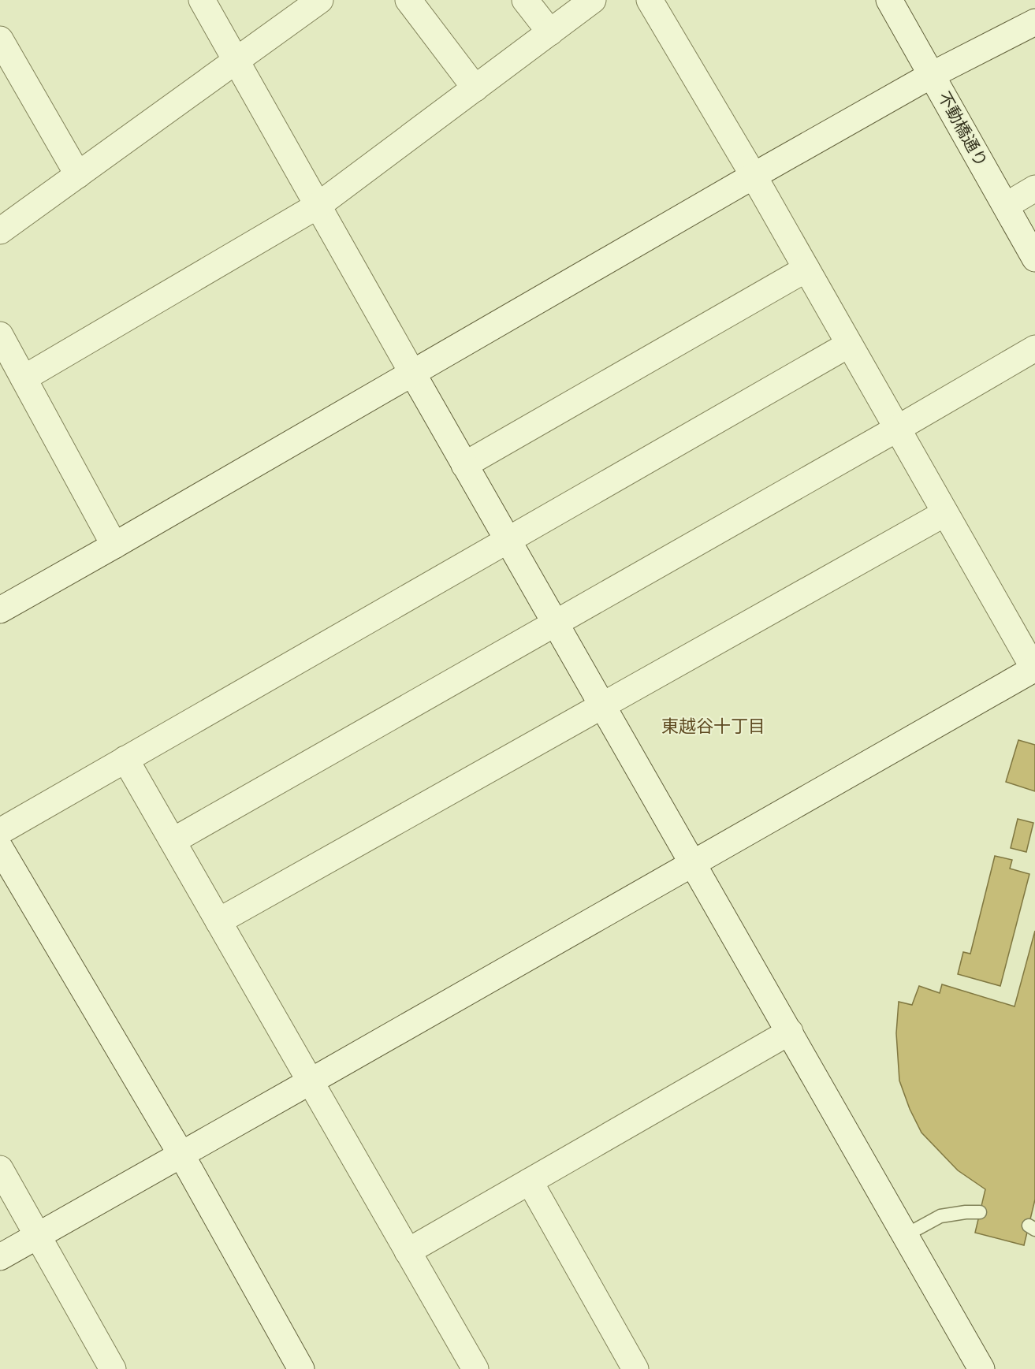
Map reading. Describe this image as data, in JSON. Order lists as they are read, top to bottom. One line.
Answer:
{"streets":{"street":["不動橋通り"]},"districts":["東越谷十丁目"]}
